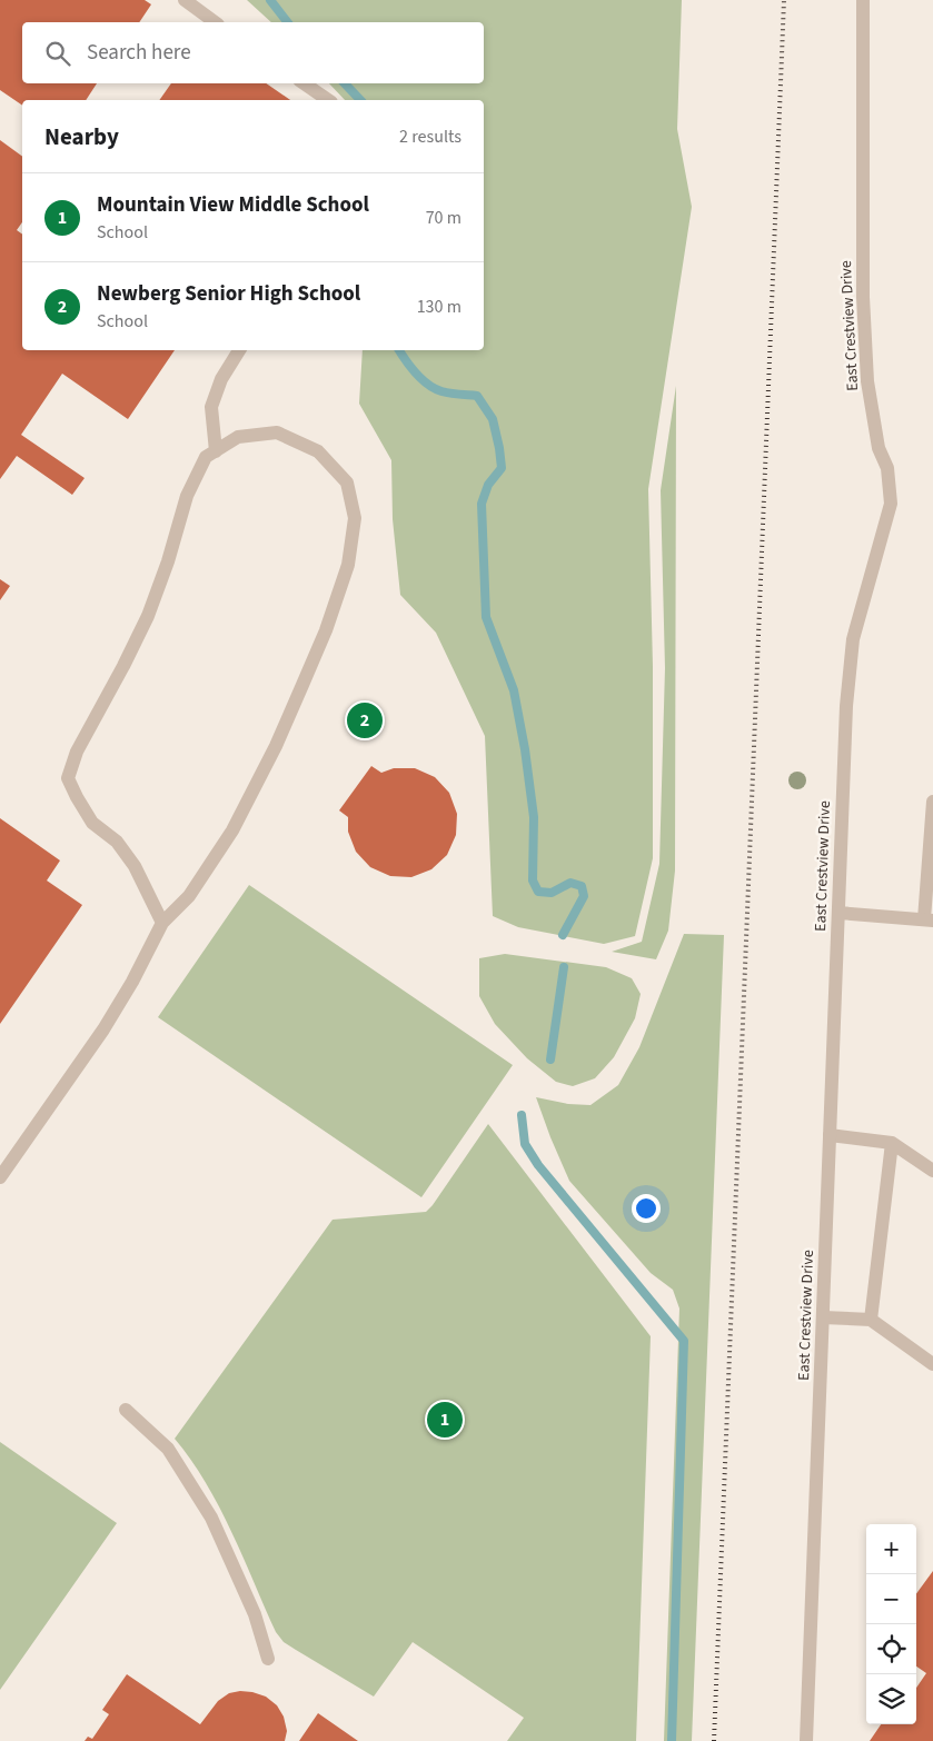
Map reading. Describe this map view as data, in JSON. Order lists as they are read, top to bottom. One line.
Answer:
{"streets":{"street":["East Crestview Drive"]},"page":{"search":"Search here","heading":["Nearby","2 results"],"list":[{"mark":"1","name":"Mountain View Middle School","note":"School","value":"70 m"},{"mark":"2","name":"Newberg Senior High School","note":"School","value":"130 m"}],"pins":["2","1"],"map_buttons":["+","−"]}}
